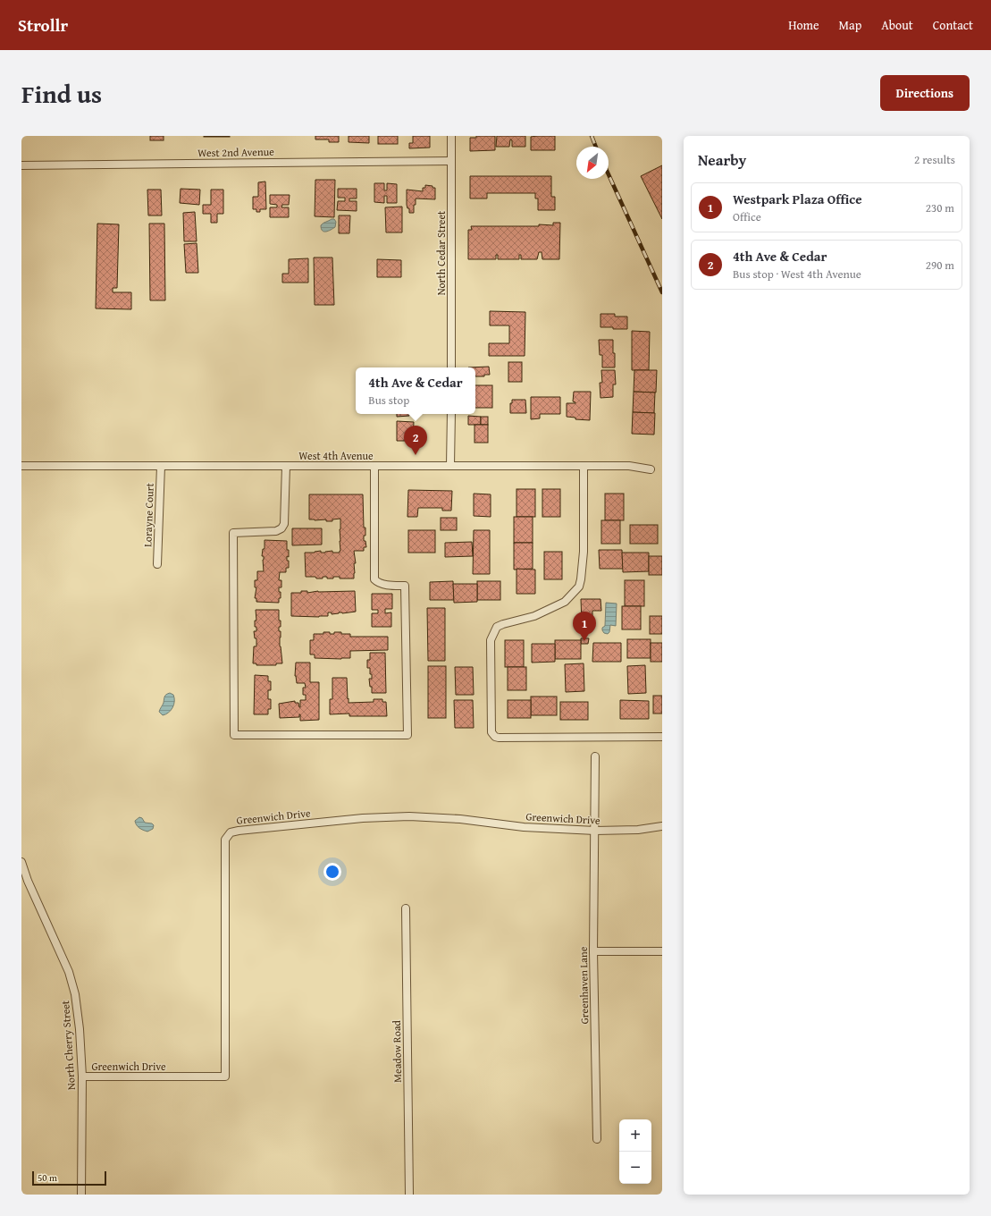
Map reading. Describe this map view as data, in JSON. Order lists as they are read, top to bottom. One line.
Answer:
{"streets":{"street":["West 2nd Avenue","North Cedar Street","West 4th Avenue","Lorayne Court","Greenwich Drive","Greenhaven Lane","North Cherry Street","Meadow Road"]},"crossings":[["West 2nd Avenue","North Cedar Street"],["West 4th Avenue","Lorayne Court"],["Greenwich Drive","Greenhaven Lane"],["Greenwich Drive","North Cherry Street"]],"scale_bar":"50 m","north":"bottom left","page":{"header":"Strollr","nav":["Home","Map","About","Contact"],"title":"Find us","buttons":"Directions","heading":["Nearby","2 results"],"list":[{"mark":"1","name":"Westpark Plaza Office","note":"Office","value":"230 m"},{"mark":"2","name":"4th Ave & Cedar","note":"Bus stop · West 4th Avenue","value":"290 m"}],"popup":["4th Ave & Cedar","Bus stop"],"pins":["2","1"],"map_buttons":["+","−"],"scale":"50 m"}}
